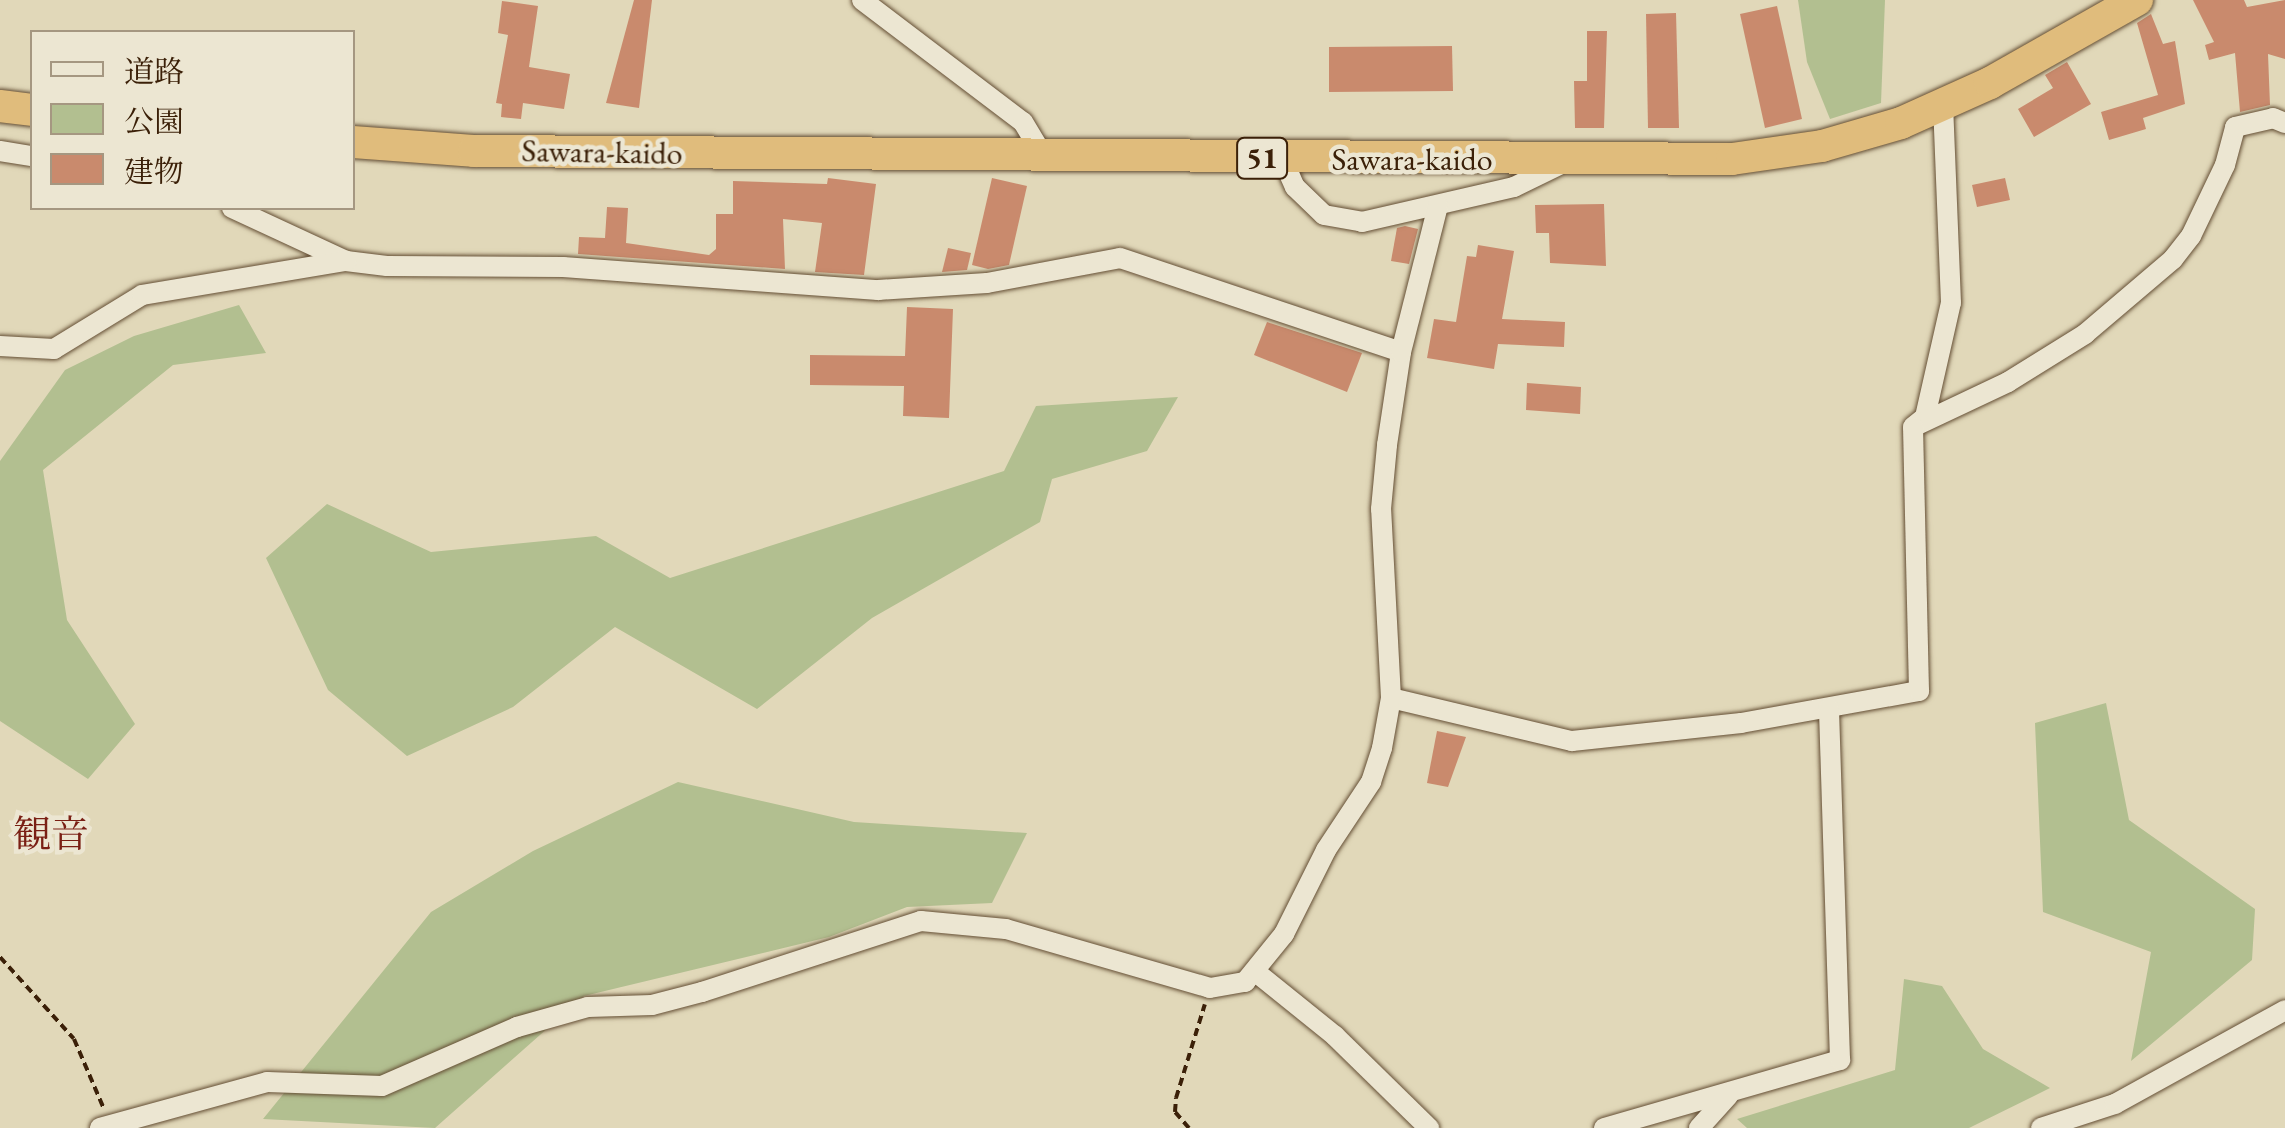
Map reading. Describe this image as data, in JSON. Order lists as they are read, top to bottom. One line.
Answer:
{"streets":{"highway":["Sawara-kaido","51"]},"districts":["観音"],"legend":["道路","公園","建物"]}
